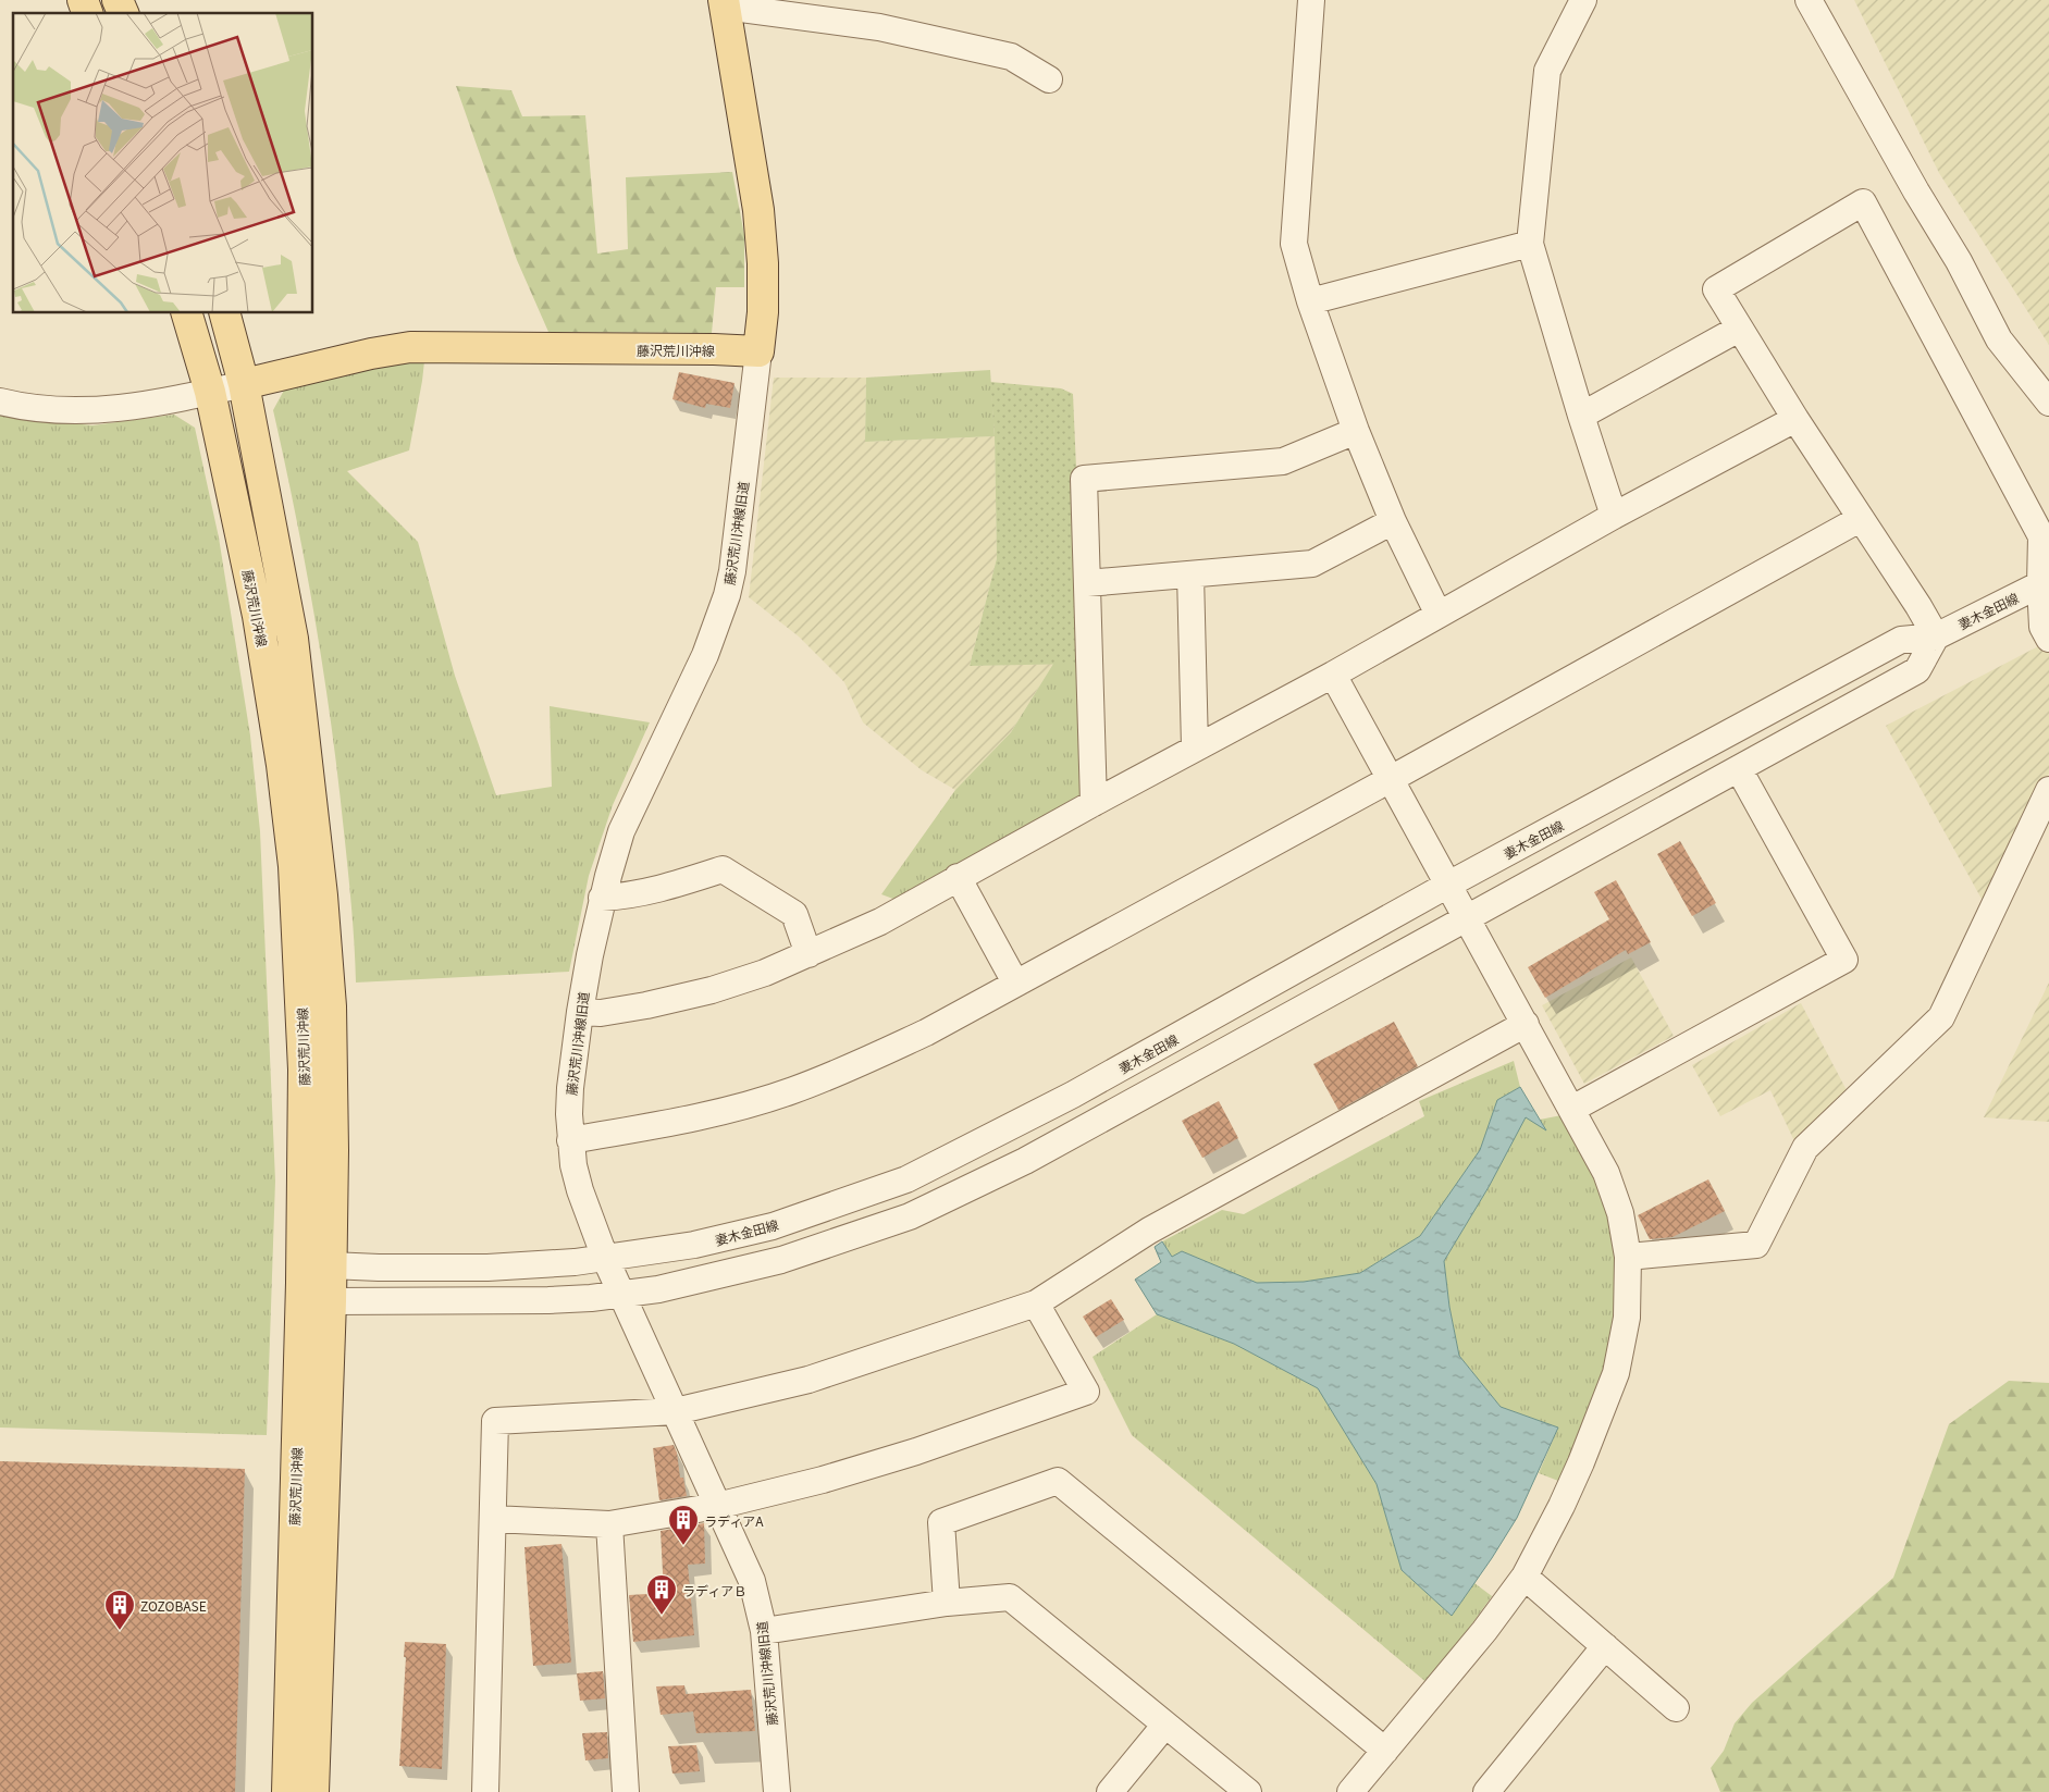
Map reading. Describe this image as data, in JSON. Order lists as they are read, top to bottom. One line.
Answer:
{"streets":{"main road":["藤沢荒川沖線"],"street":["藤沢荒川沖線旧道","妻木金田線"]},"crossings":[["藤沢荒川沖線","藤沢荒川沖線旧道"],["藤沢荒川沖線","妻木金田線"],["藤沢荒川沖線旧道","妻木金田線"]],"places":{"building":["ラディアA","ラディアＢ","ZOZOBASE"]}}
